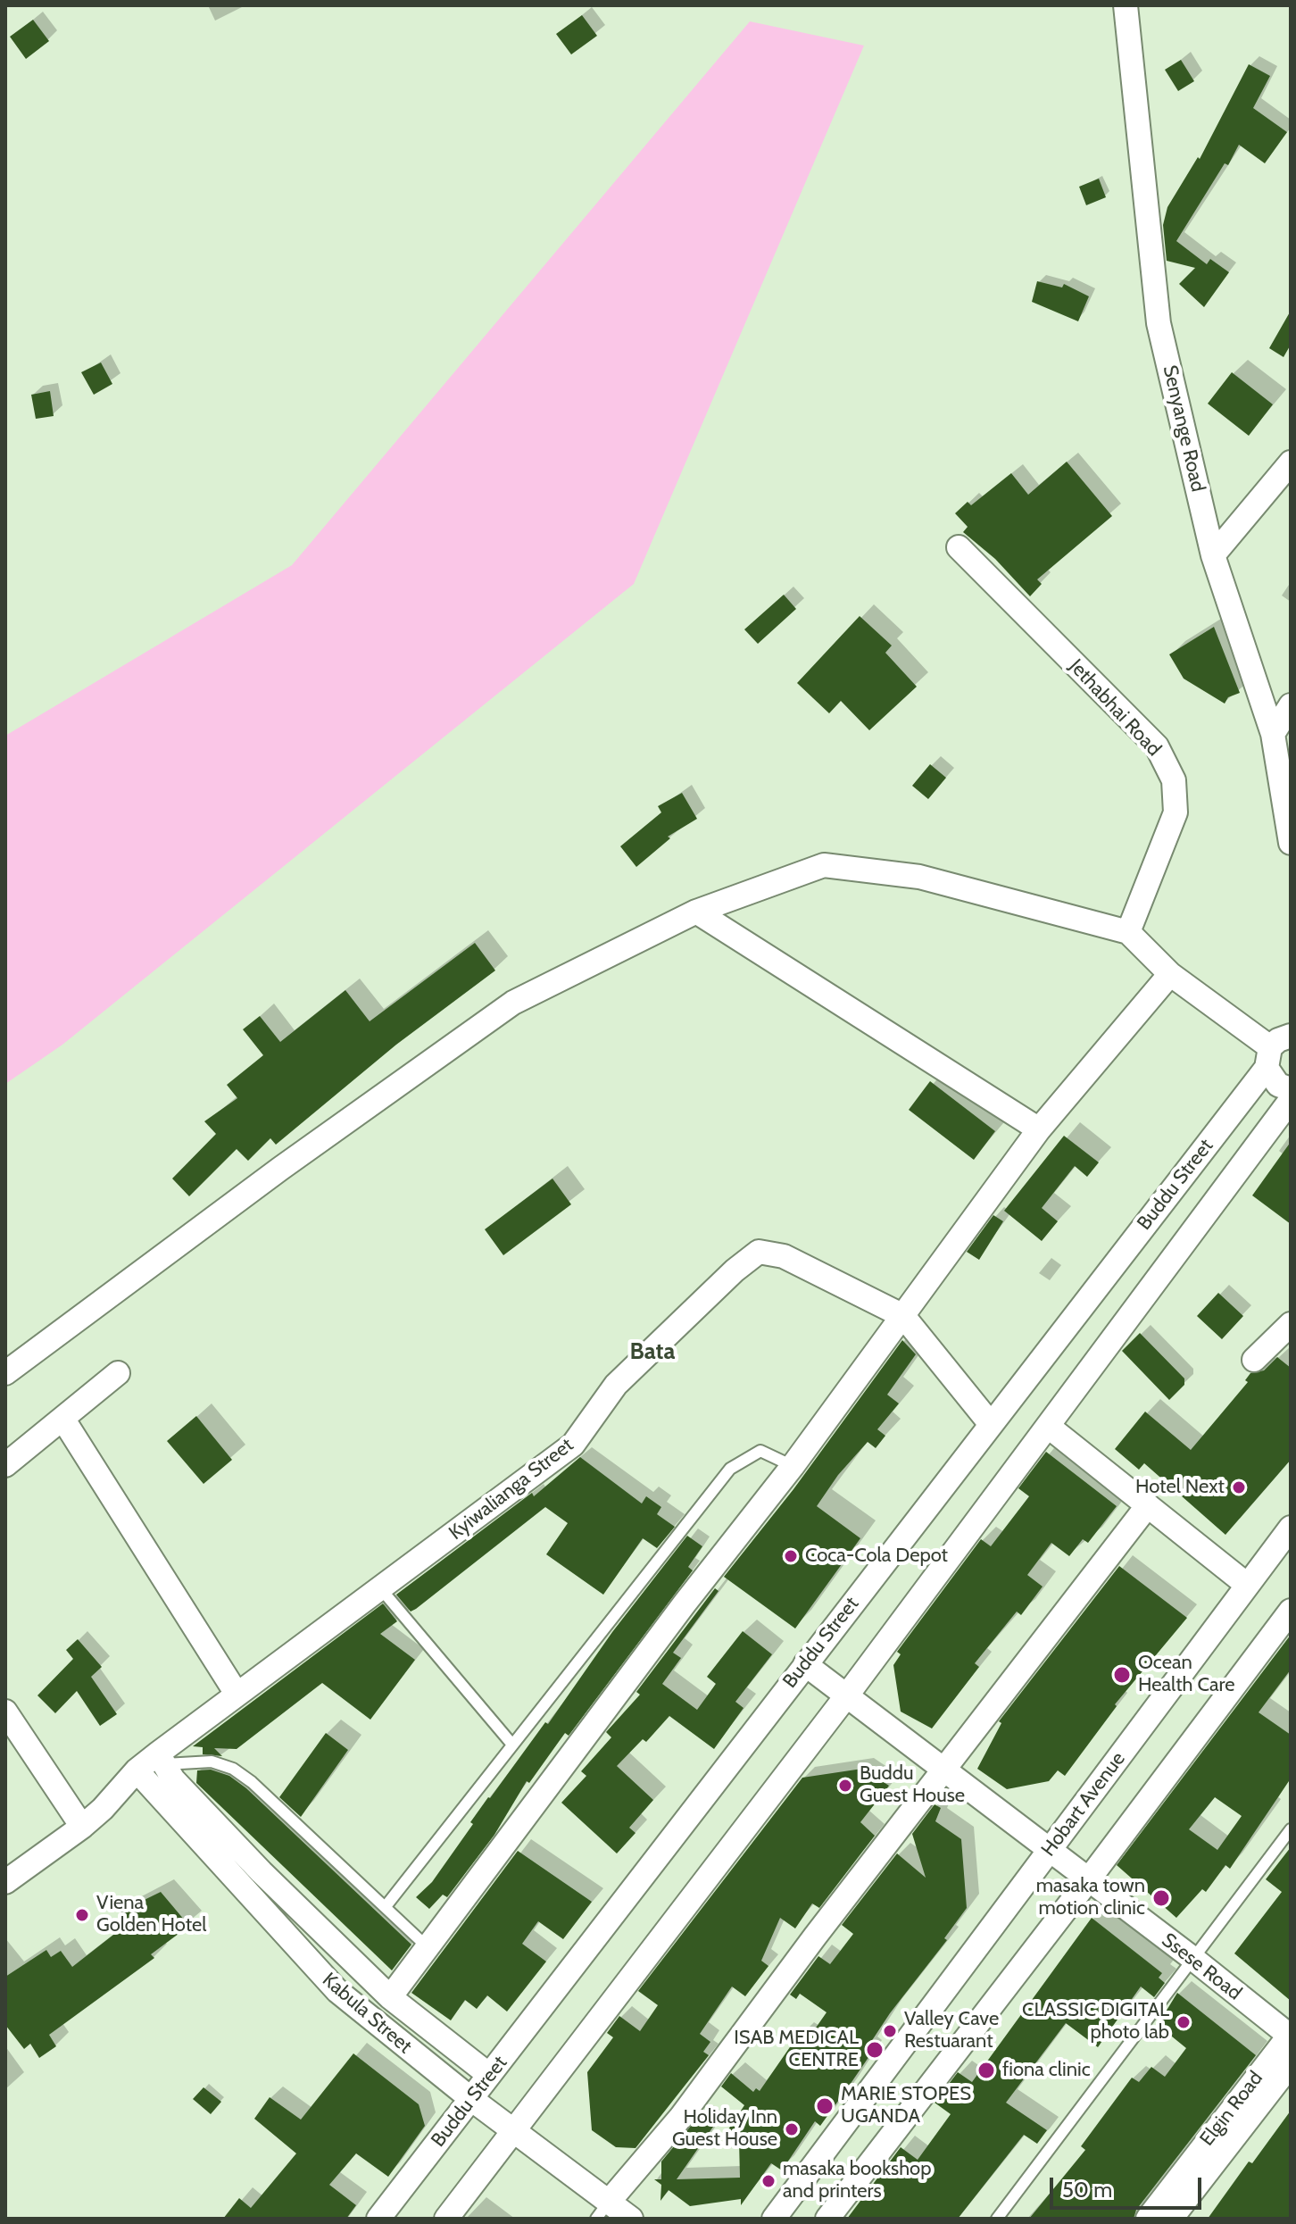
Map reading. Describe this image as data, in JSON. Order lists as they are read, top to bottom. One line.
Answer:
{"streets":{"street":["Senyange Road","Jethabhai Road","Buddu Street","Kyiwalianga Street","Hobart Avenue","Ssese Road","Kabula Street","Elgin Road"]},"crossings":[["Buddu Street","Kyiwalianga Street"],["Buddu Street","Ssese Road"],["Buddu Street","Kabula Street"],["Kyiwalianga Street","Kabula Street"],["Hobart Avenue","Ssese Road"],["Ssese Road","Elgin Road"]],"districts":["Bata"],"places":["Hotel Next","Coca-Cola Depot","Ocean Health Care","Buddu Guest House","masaka town motion clinic","Viena Golden Hotel","CLASSIC DIGITAL photo lab","Valley Cave Restuarant","ISAB MEDICAL CENTRE","fiona clinic","MARIE STOPES UGANDA","Holiday Inn Guest House","masaka bookshop and printers"],"scale_bar":"50 m"}
